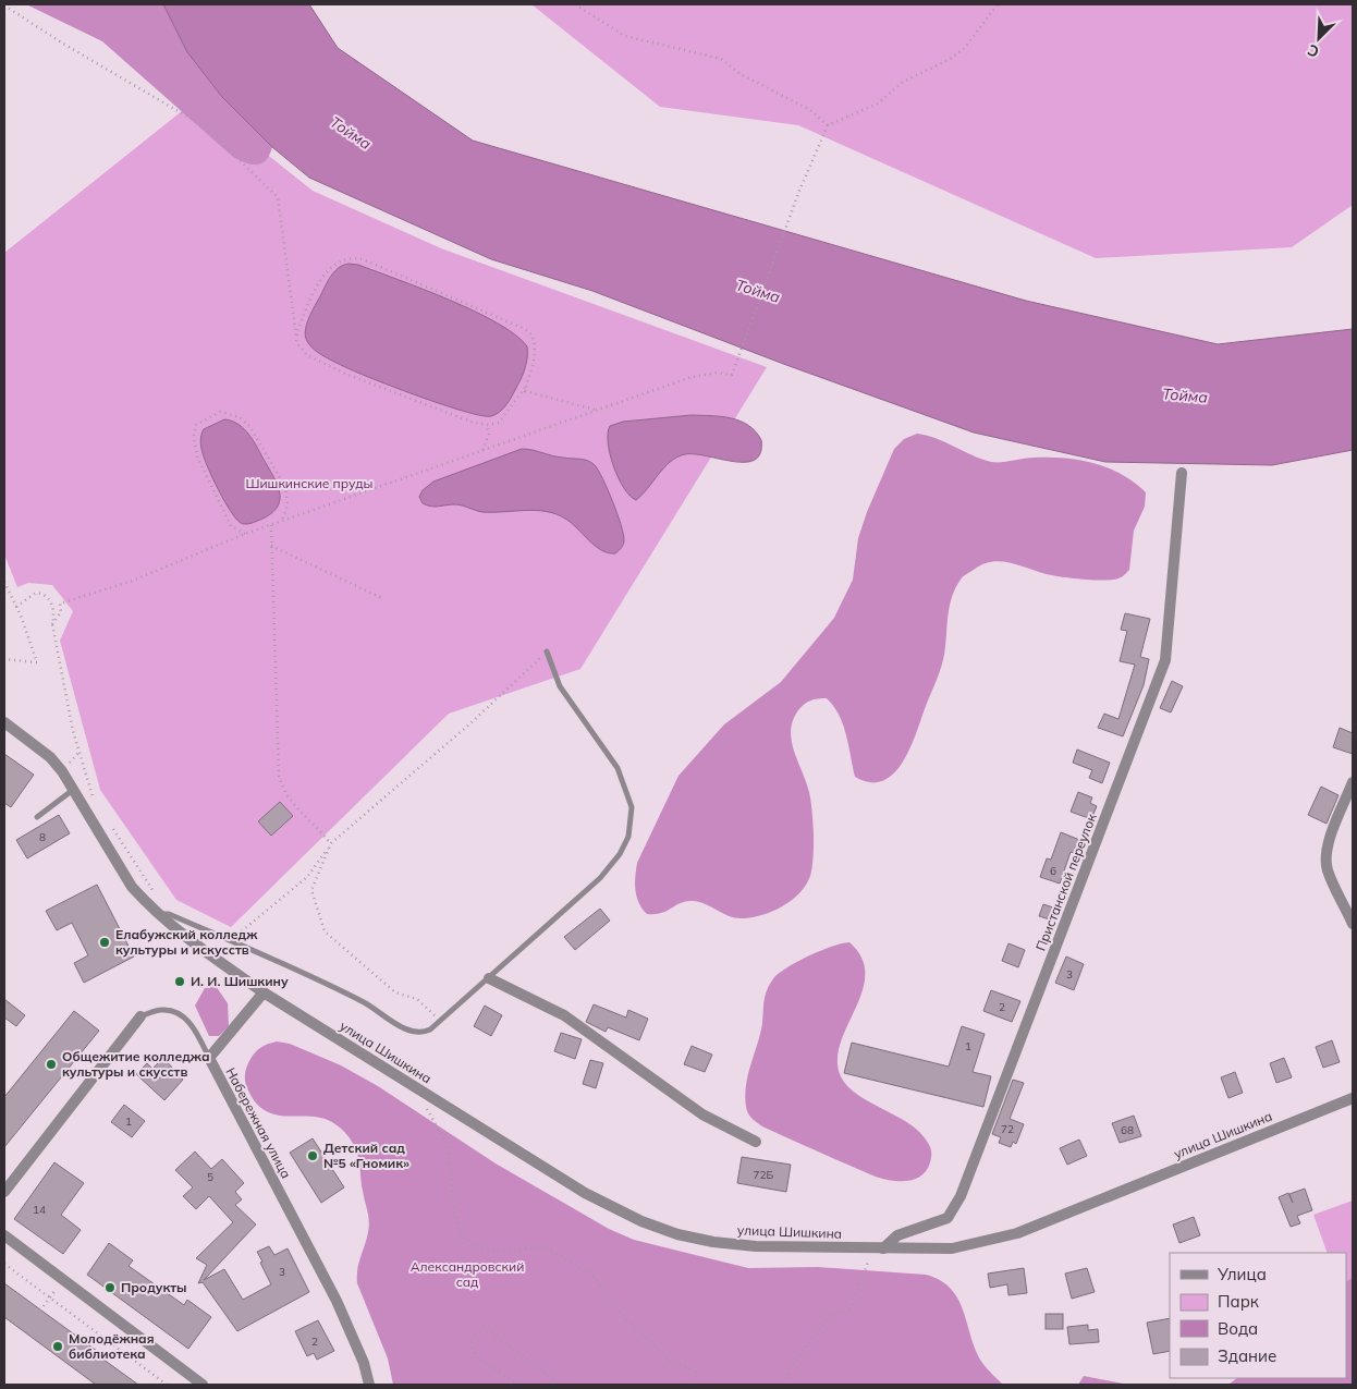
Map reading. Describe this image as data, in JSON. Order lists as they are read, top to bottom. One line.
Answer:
{"streets":{"street":["Пристанской переулок","улица Шишкина","Набережная улица"]},"crossings":[["Пристанской переулок","улица Шишкина"],["улица Шишкина","Набережная улица"]],"water":["Тойма"],"parks":["Шишкинские пруды","Александровский сад"],"places":["Елабужский колледж культуры и искусств","И. И. Шишкину","Общежитие колледжа культуры и скусств","Детский сад №5 «Гномик»","Продукты","Молодёжная библиотека"],"house_numbers":["8","6","3","2","1","1","72","68","72Б","5","14","3","2"],"legend":["Улица","Парк","Вода","Здание"],"north":"bottom left"}
